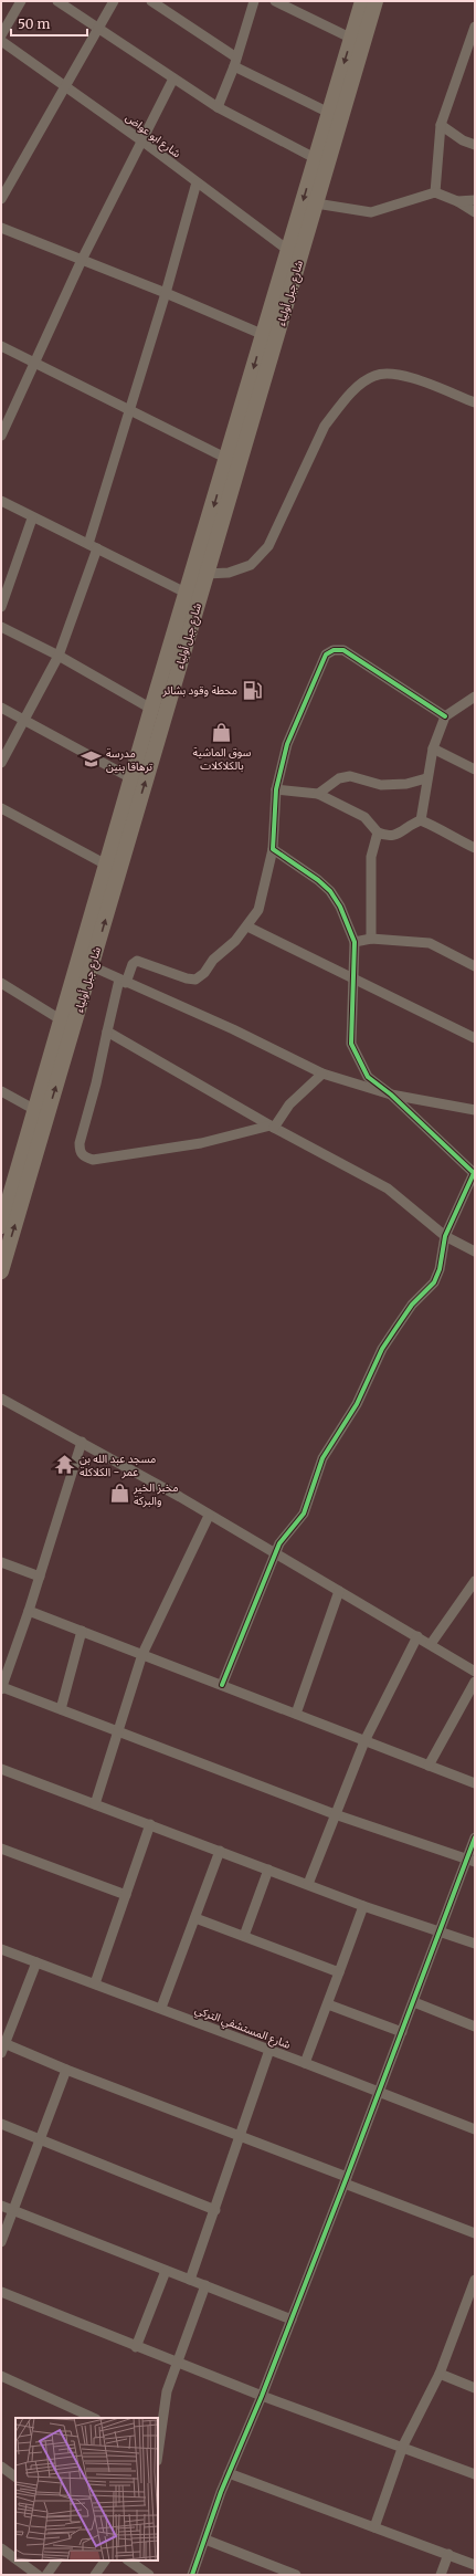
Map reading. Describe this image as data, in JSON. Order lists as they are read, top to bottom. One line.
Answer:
{"streets":{"main road":["شارع جبل أولياء"],"street":["شارع ابو عواض","شارع المستشفي التركي"]},"crossings":[["شارع ابو عواض","شارع جبل أولياء"]],"places":{"fuel station":["محطة وقود بشائر"],"shop":["سوق الماشية بالكلاكلات","مخبز الخير والبركة"],"school or university":["مدرسة ترهاقا بنين"],"temple":["مسجد عبد الله بن عمر - الكلاكلة"]},"scale_bar":"50 m"}
